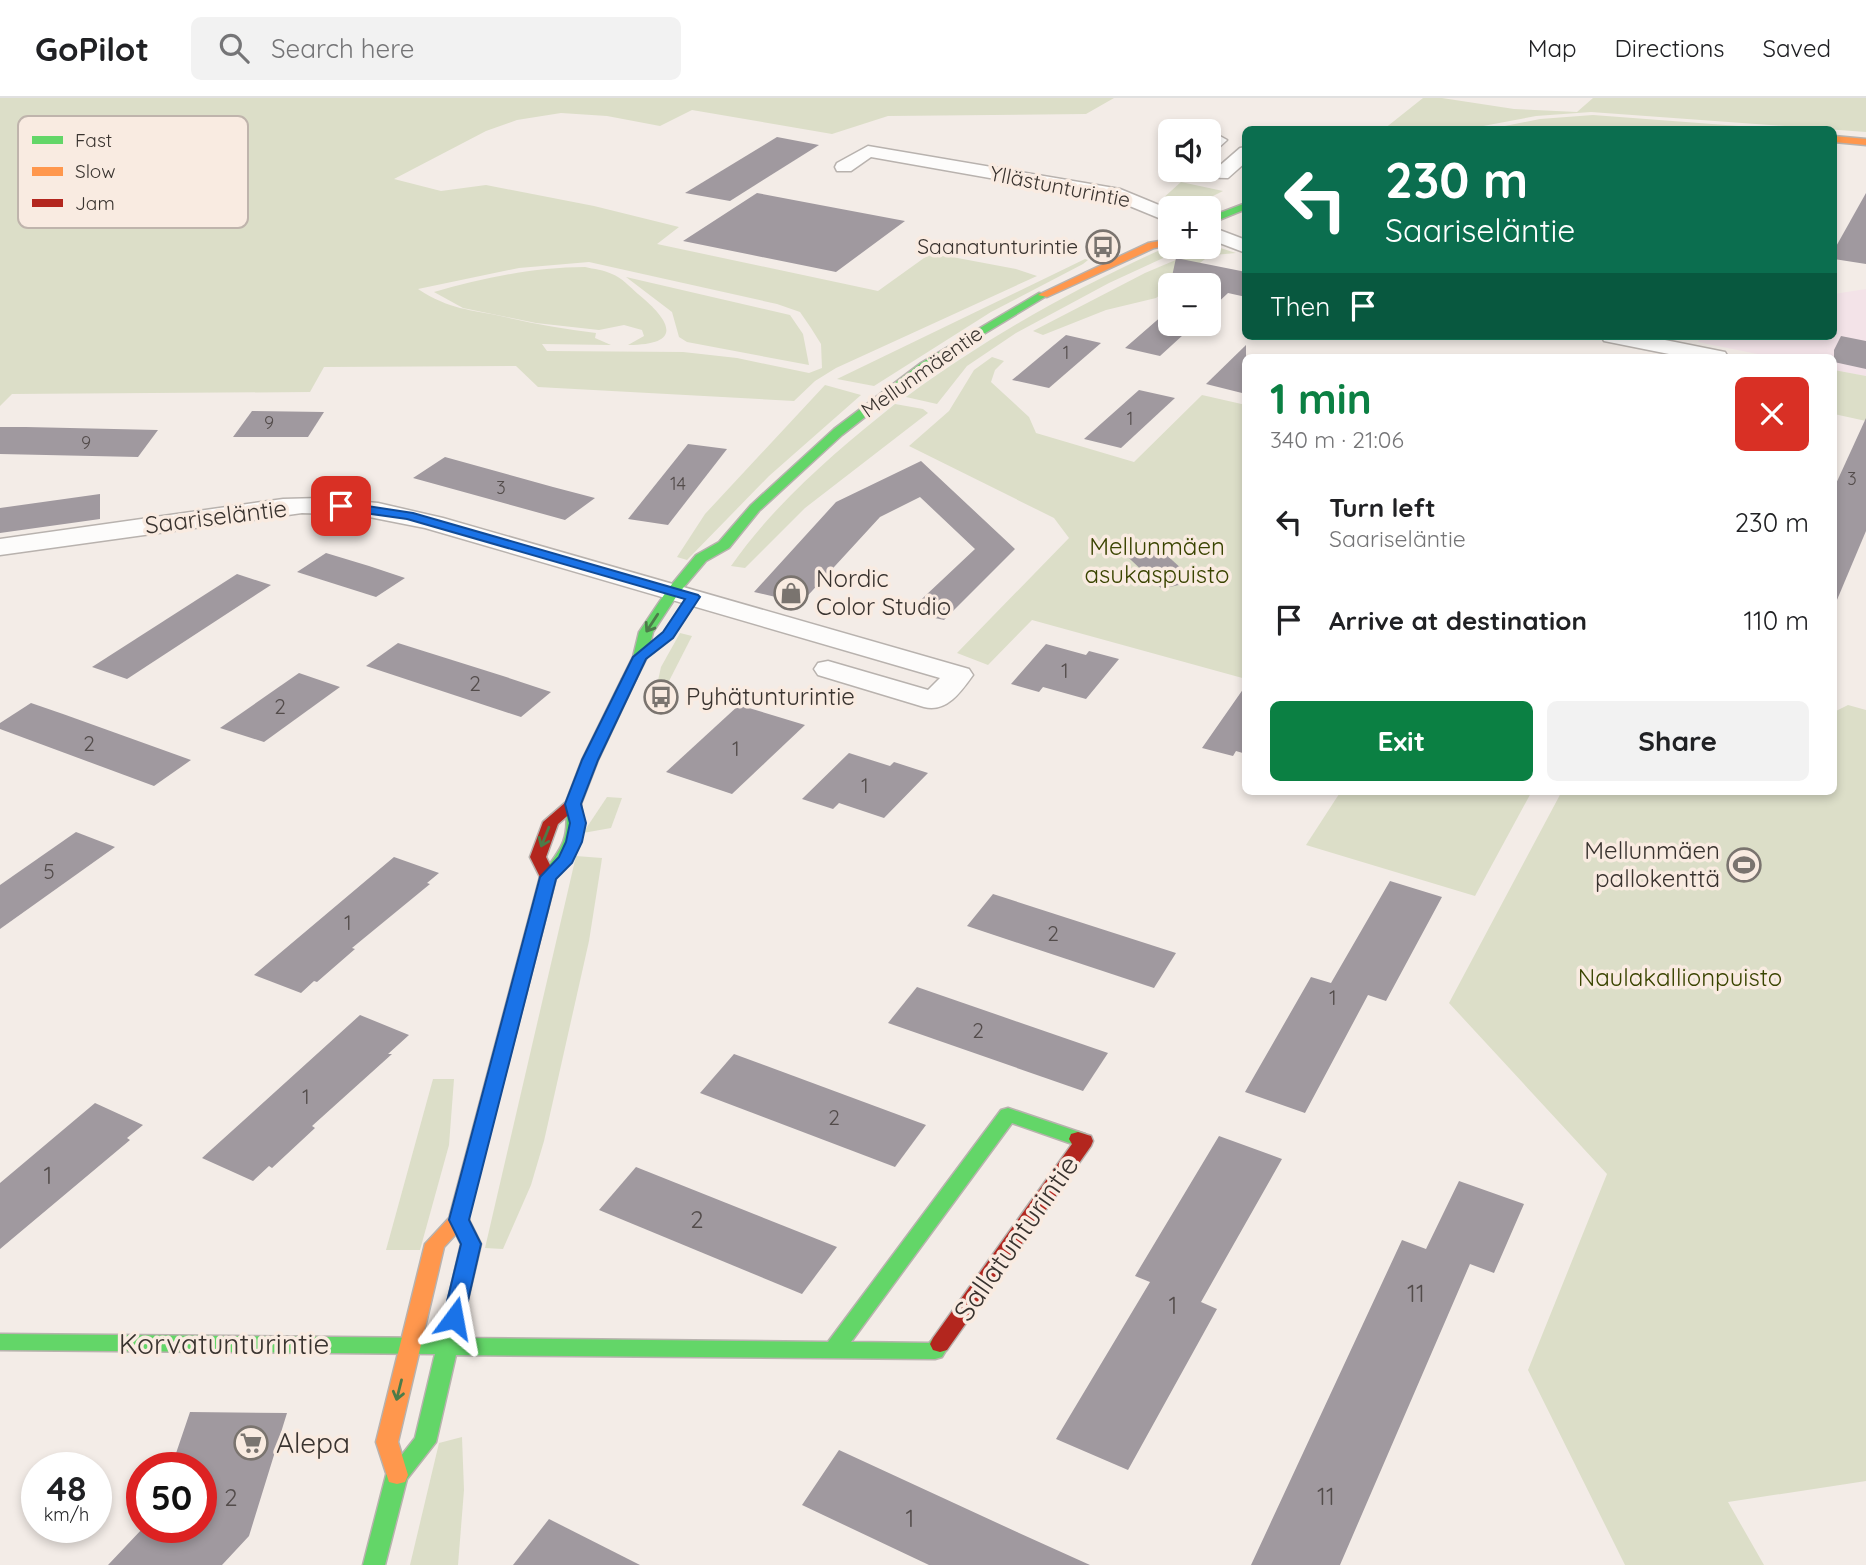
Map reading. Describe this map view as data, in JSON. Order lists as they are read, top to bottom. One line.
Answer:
{"streets":{"main road":["Mellunmäentie","Sallatunturintie","Korvatunturintie"],"street":["Yllästunturintie","Saariseläntie"]},"crossings":[["Mellunmäentie","Saariseläntie"],["Mellunmäentie","Korvatunturintie"],["Sallatunturintie","Korvatunturintie"]],"parks":["Mellunmäen asukaspuisto","Naulakallionpuisto"],"places":{"bus stop":["Saanatunturintie","Pyhätunturintie"],"shop":["Nordic Color Studio"],"sports":["Mellunmäen pallokenttä"],"supermarket":["Alepa"]},"house_numbers":["1","1","9","9","3","14","3","1","2","2","2","1","1","5","1","2","1","2","1","2","1","2","11","1","11","2","1"],"legend":["Fast","Slow","Jam"],"page":{"header":"GoPilot","search":"Search here","nav":["Map","Directions","Saved"],"map_buttons":["+","−"],"turn":["230 m","Saariseläntie"],"then":"Then","heading":["1 min","340 m · 21:06"],"list":[{"name":"Turn left","note":"Saariseläntie","value":"230 m"},{"name":"Arrive at destination","value":"110 m"}],"buttons":["Exit","Share"],"speed":"48 km/h","limit":"50"}}
